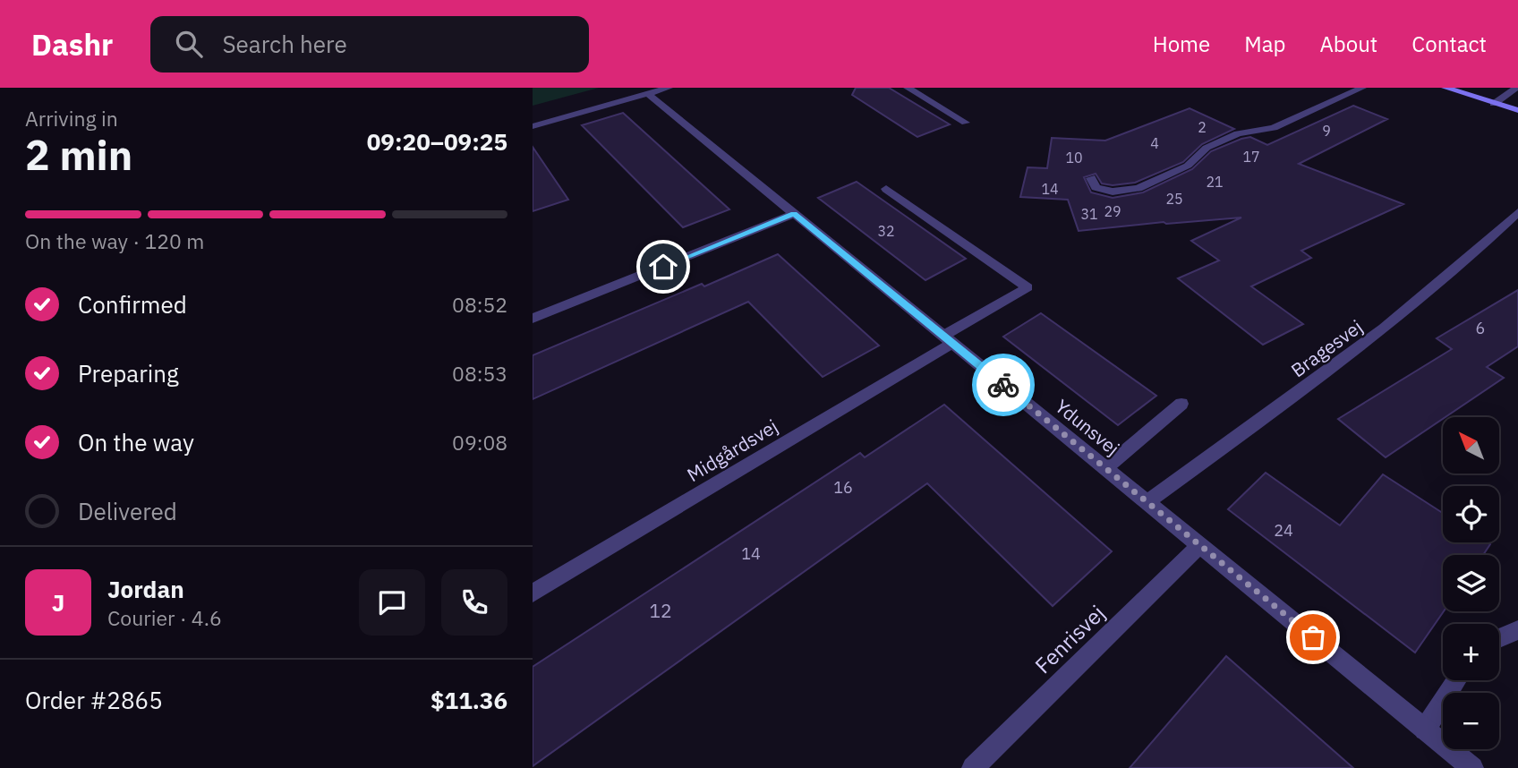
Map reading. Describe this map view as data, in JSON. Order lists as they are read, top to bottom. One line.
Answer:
{"streets":{"street":["Bragesvej","Ydunsvej","Midgårdsvej","Fenrisvej"]},"crossings":[["Bragesvej","Ydunsvej"],["Ydunsvej","Midgårdsvej"],["Ydunsvej","Fenrisvej"]],"house_numbers":["2","9","4","17","10","21","14","25","29","31","32","6","16","24","14","12"],"north":"top left","page":{"header":"Dashr","search":"Search here","nav":["Home","Map","About","Contact"],"heading":["2 min","Arriving in","09:20–09:25"],"panel":["Jordan","Courier · 4.6","Order #2865","$11.36"],"bar":"On the way · 120 m","list":[["Confirmed","08:52"],["Preparing","08:53"],["On the way","09:08"],"Delivered"],"map_buttons":["+","−"],"round":"J"}}
